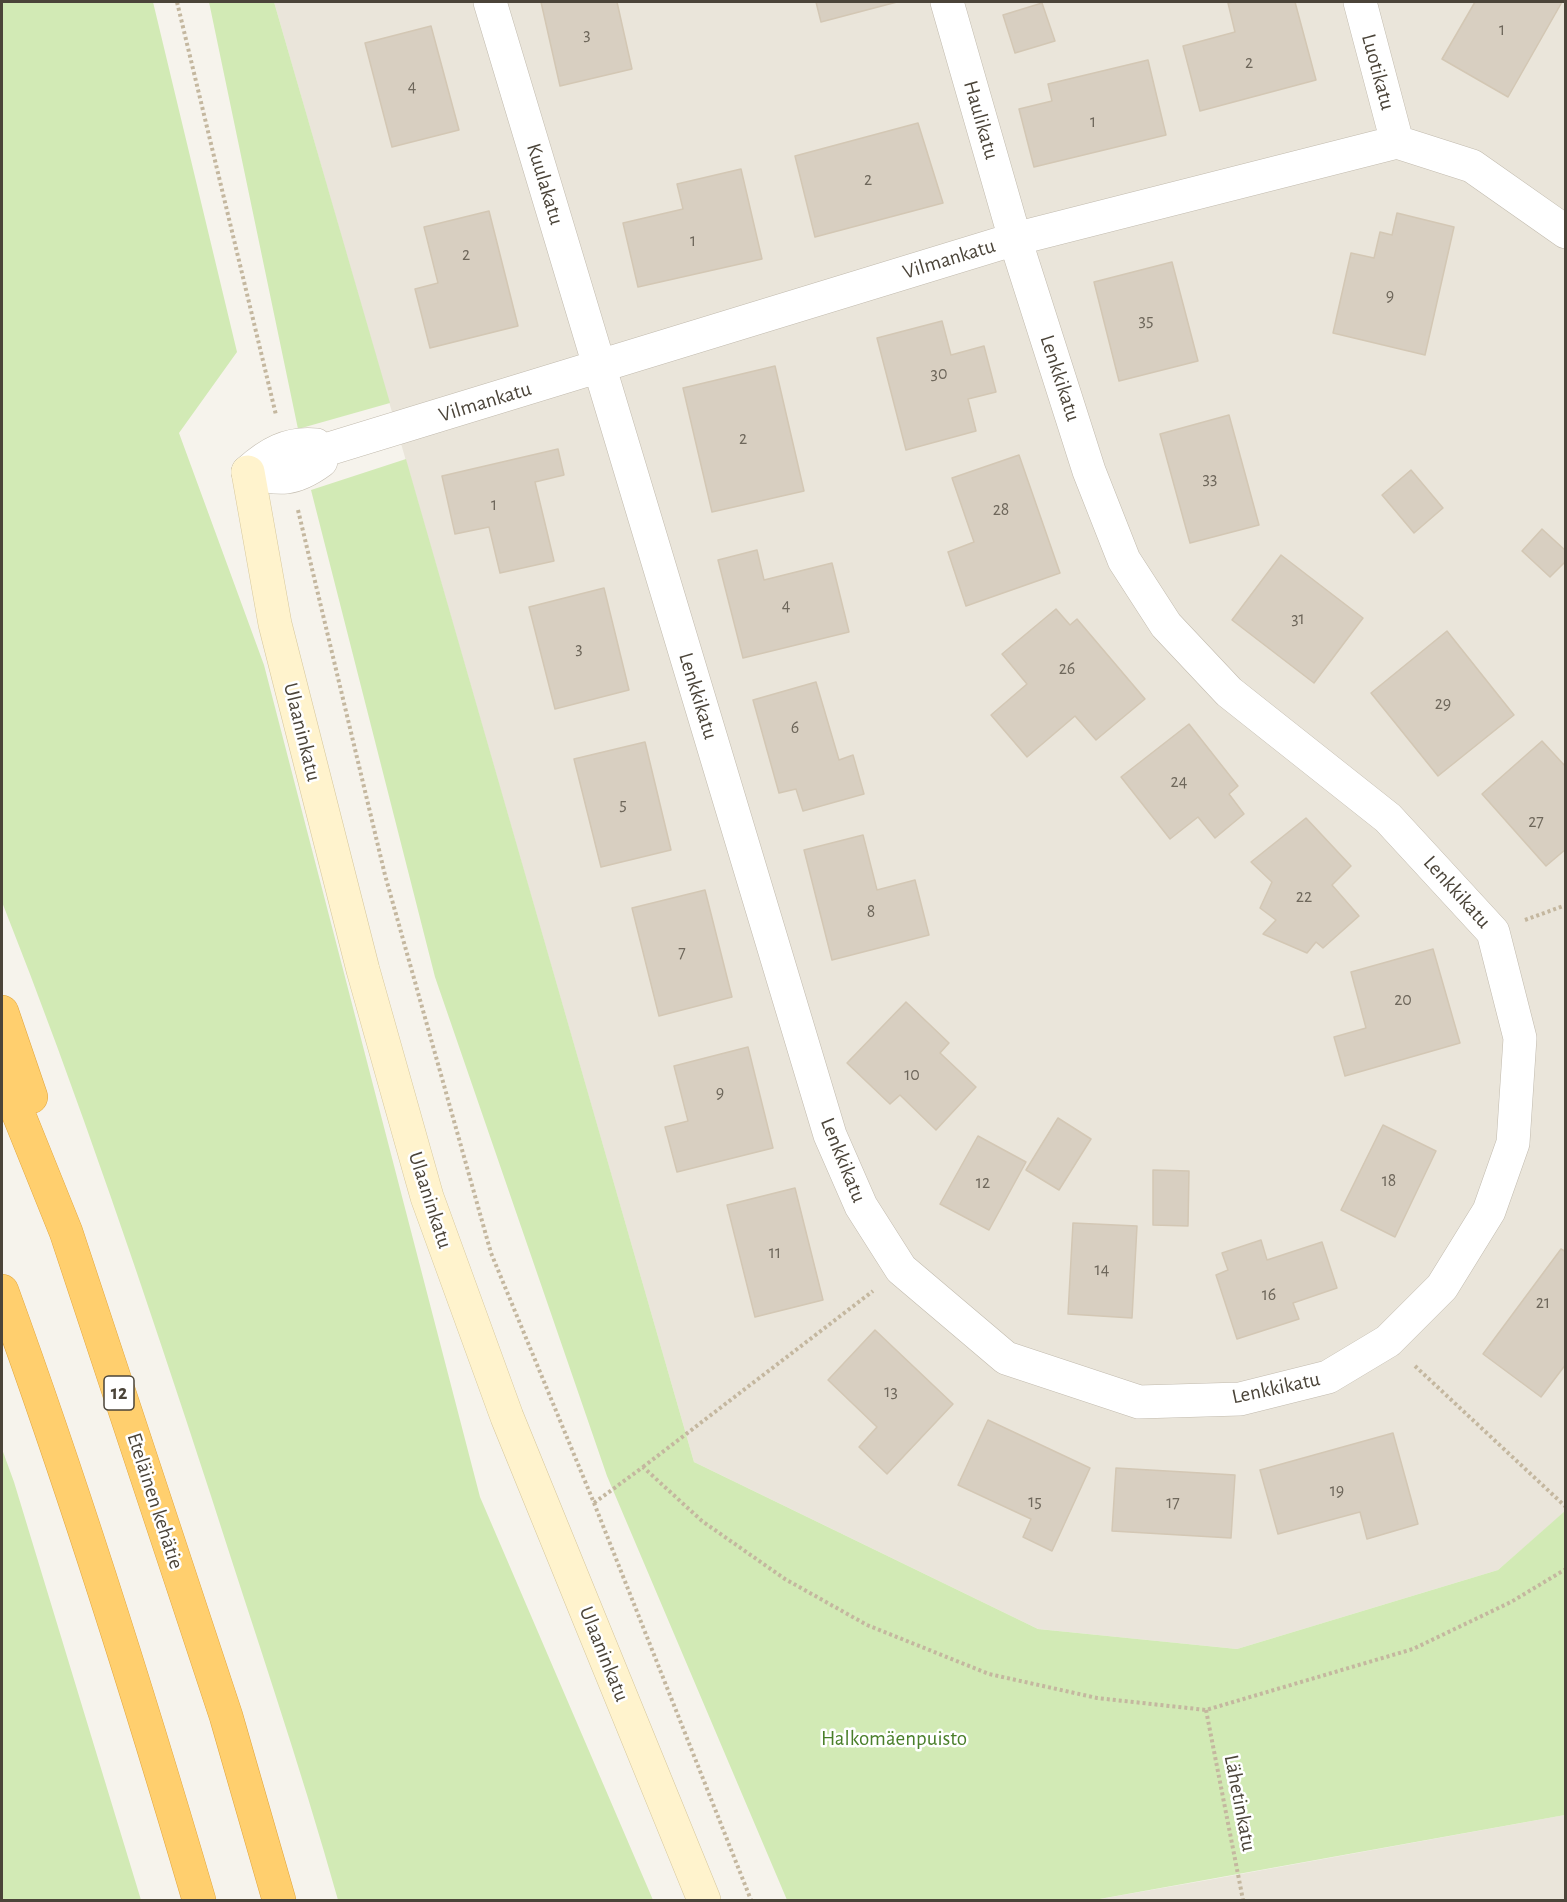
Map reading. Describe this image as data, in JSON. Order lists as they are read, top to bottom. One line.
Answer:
{"streets":{"highway":["12","Eteläinen kehätie"],"street":["Luotikatu","Haulikatu","Kuulakatu","Vilmankatu","Lenkkikatu","Ulaaninkatu"],"path":["Lähetinkatu"]},"crossings":[["Luotikatu","Vilmankatu"],["Haulikatu","Vilmankatu"],["Haulikatu","Lenkkikatu"],["Kuulakatu","Vilmankatu"],["Kuulakatu","Lenkkikatu"],["Vilmankatu","Lenkkikatu"],["Vilmankatu","Ulaaninkatu"]],"parks":["Halkomäenpuisto"],"house_numbers":["1","3","2","4","1","2","1","2","9","35","30","2","33","1","28","4","31","3","26","29","6","24","5","27","22","8","7","20","10","9","18","12","11","14","16","21","13","19","15","17"]}
